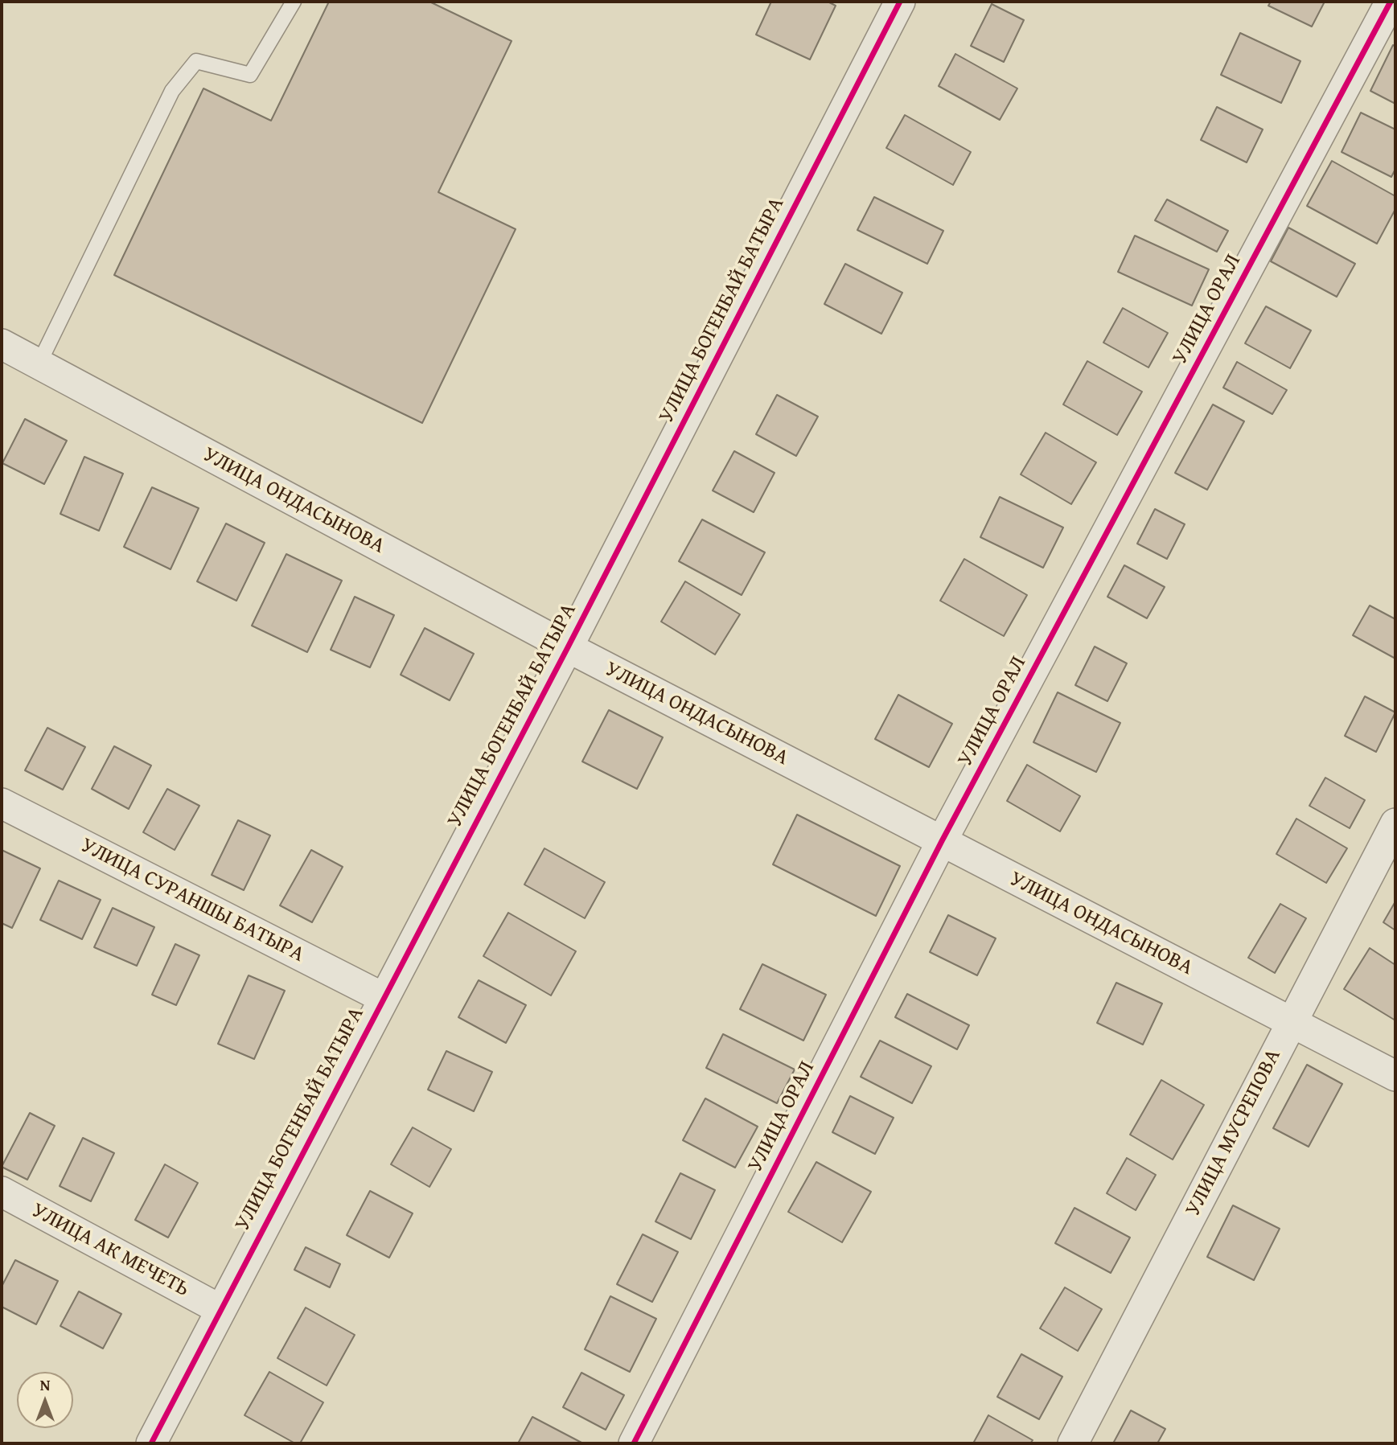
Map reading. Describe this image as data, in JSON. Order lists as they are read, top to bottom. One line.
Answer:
{"streets":{"street":["УЛИЦА ОРАЛ","УЛИЦА БОГЕНБАЙ БАТЫРА","УЛИЦА ОНДАСЫНОВА","УЛИЦА СУРАНШЫ БАТЫРА","УЛИЦА МУСРЕПОВА","УЛИЦА АК МЕЧЕТЬ"]},"crossings":[["УЛИЦА ОРАЛ","УЛИЦА ОНДАСЫНОВА"],["УЛИЦА БОГЕНБАЙ БАТЫРА","УЛИЦА ОНДАСЫНОВА"],["УЛИЦА БОГЕНБАЙ БАТЫРА","УЛИЦА СУРАНШЫ БАТЫРА"],["УЛИЦА БОГЕНБАЙ БАТЫРА","УЛИЦА АК МЕЧЕТЬ"],["УЛИЦА ОНДАСЫНОВА","УЛИЦА МУСРЕПОВА"]],"north":"top"}
